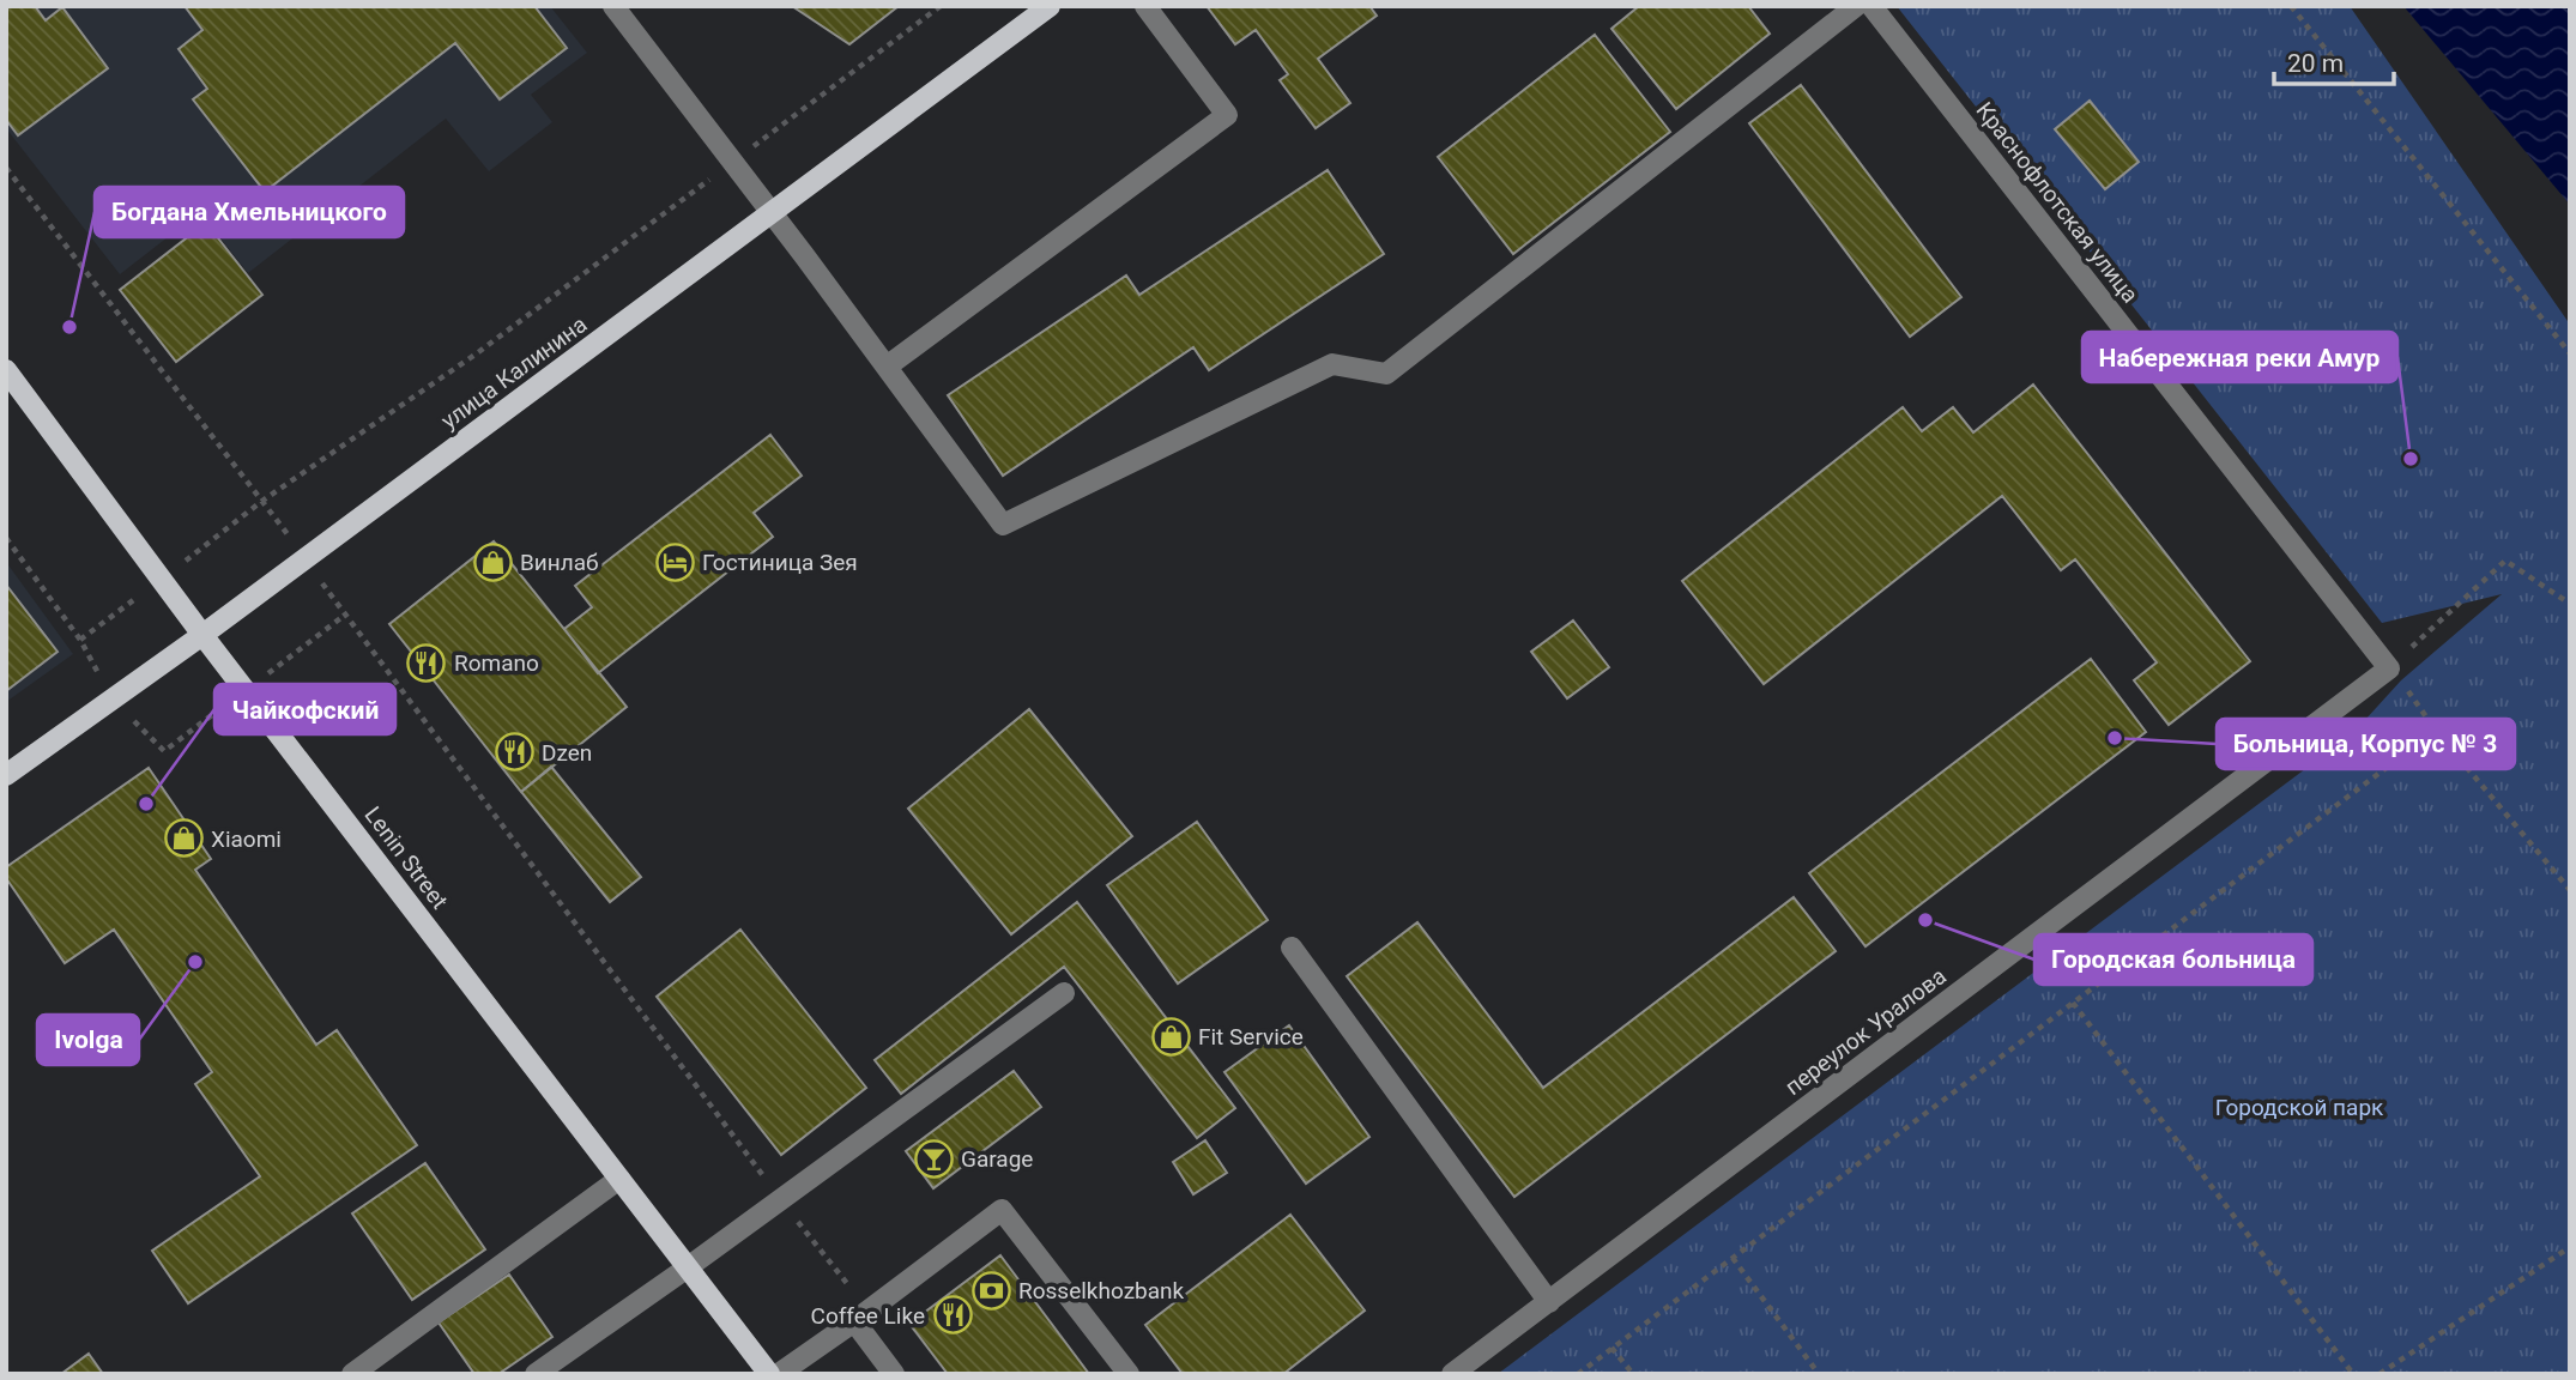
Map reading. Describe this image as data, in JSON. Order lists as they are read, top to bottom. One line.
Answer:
{"streets":{"main road":["улица Калинина","Lenin Street"],"street":["Краснофлотская улица","переулок Уралова"]},"crossings":[["Краснофлотская улица","переулок Уралова"],["улица Калинина","Lenin Street"]],"parks":["Городской парк"],"places":{"other":["Богдана Хмельницкого","Набережная реки Амур","Больница, Корпус № 3","Чайкофский","Городская больница","Ivolga"],"shop":["Винлаб","Xiaomi","Fit Service"],"hotel":["Гостиница Зея"],"restaurant":["Romano","Dzen","Coffee Like"],"bar":["Garage"],"bank":["Rosselkhozbank"]},"scale_bar":"20 m"}
